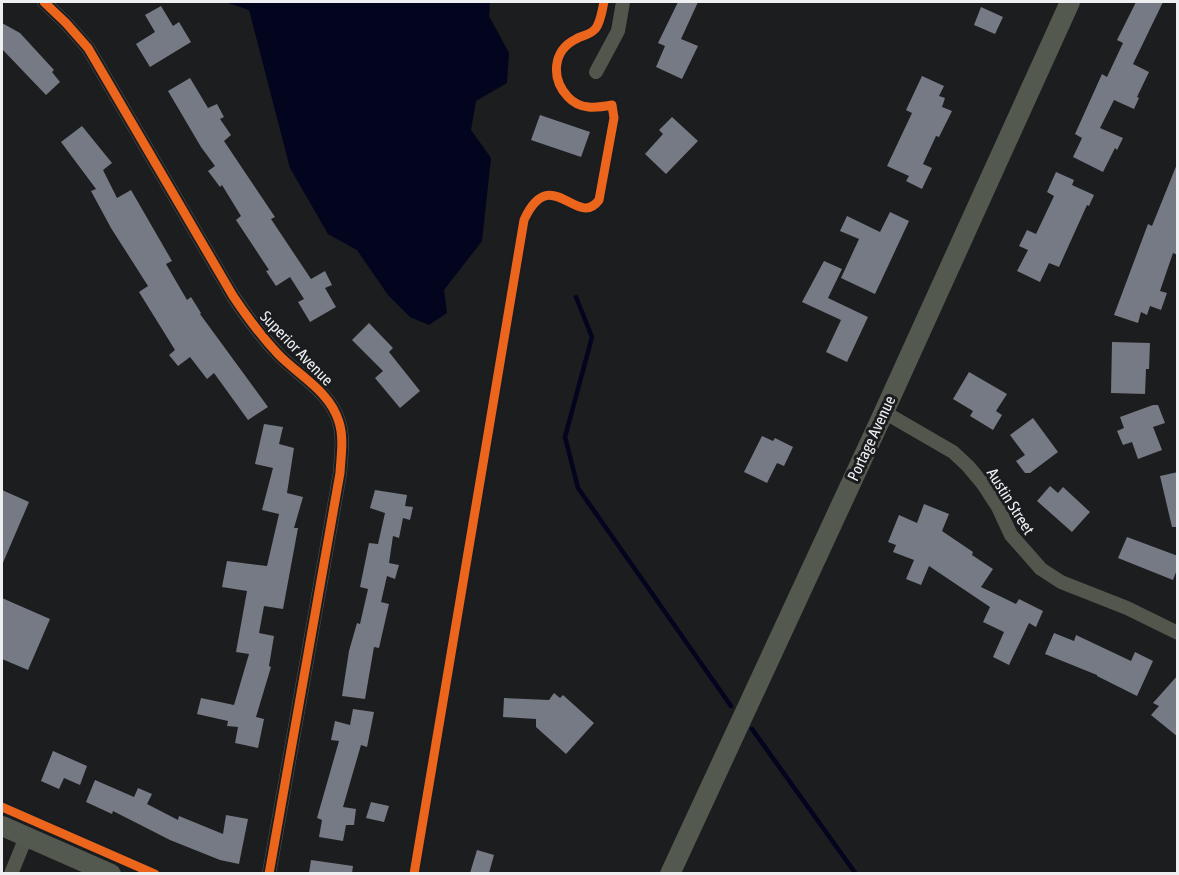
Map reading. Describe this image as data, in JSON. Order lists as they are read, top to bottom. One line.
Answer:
{"streets":{"street":["Superior Avenue","Portage Avenue","Austin Street"]},"crossings":[["Portage Avenue","Austin Street"]]}
